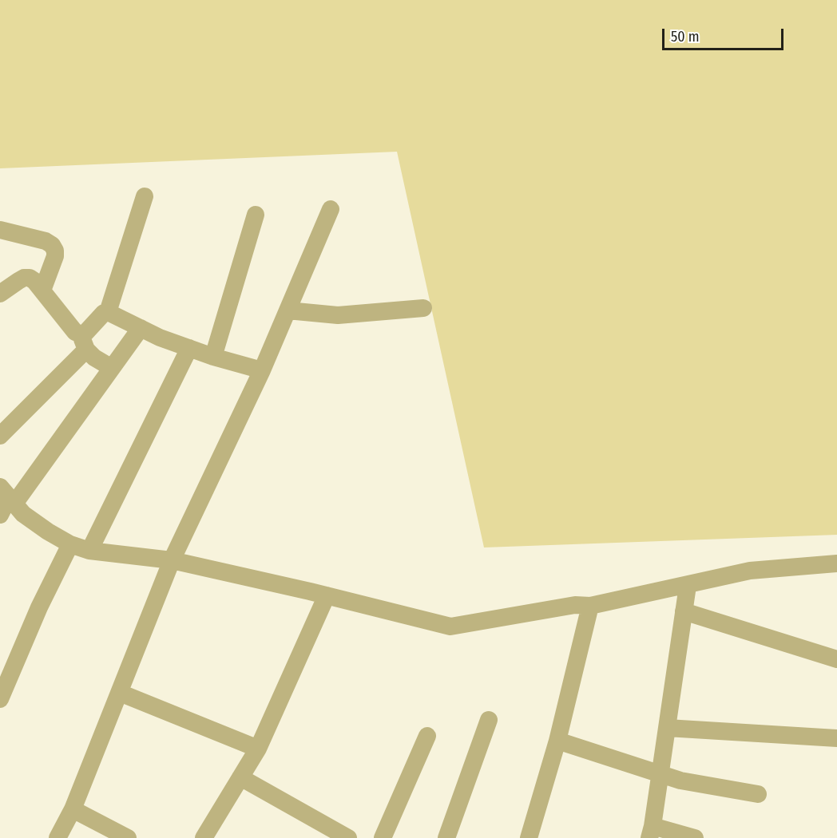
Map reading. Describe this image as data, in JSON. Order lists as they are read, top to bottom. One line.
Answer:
{"scale_bar":"50 m"}
